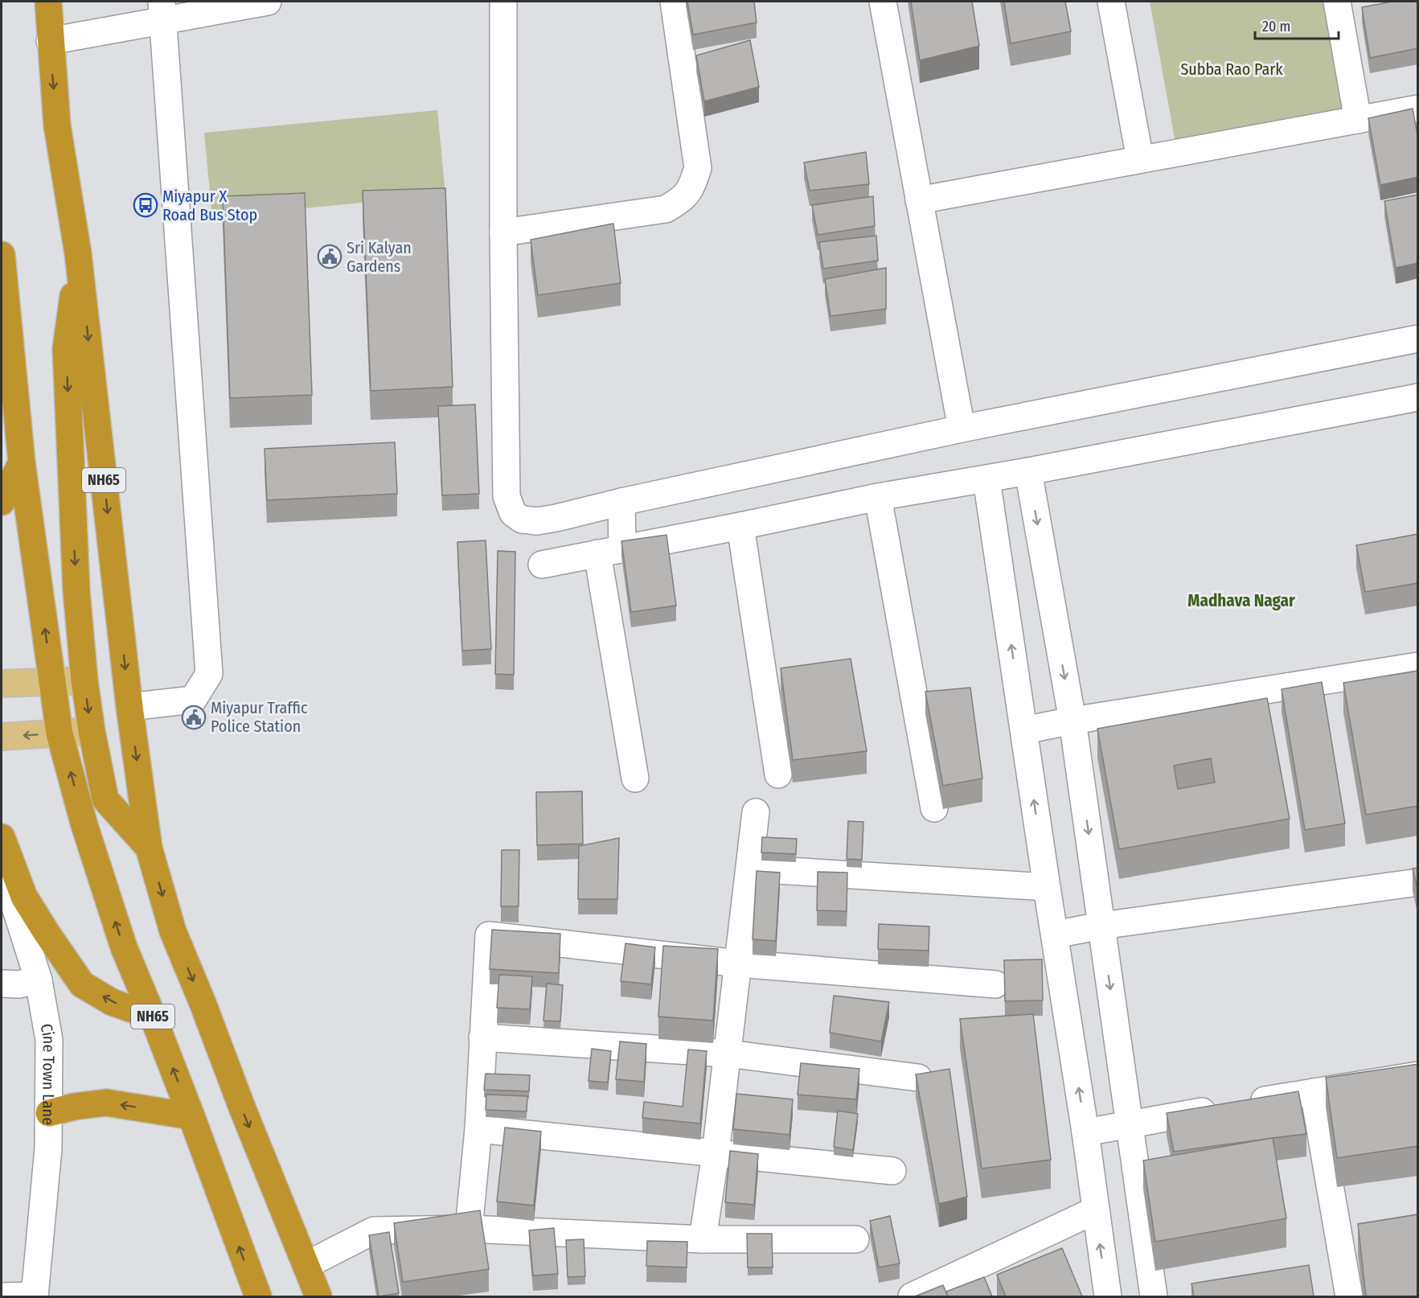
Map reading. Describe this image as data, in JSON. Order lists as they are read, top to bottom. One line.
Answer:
{"streets":{"highway":["NH65"],"street":["Cine Town Lane"]},"districts":["Madhava Nagar"],"parks":["Subba Rao Park"],"places":{"bus stop":["Miyapur X Road Bus Stop"],"public building":["Sri Kalyan Gardens","Miyapur Traffic Police Station"]},"scale_bar":"20 m"}
